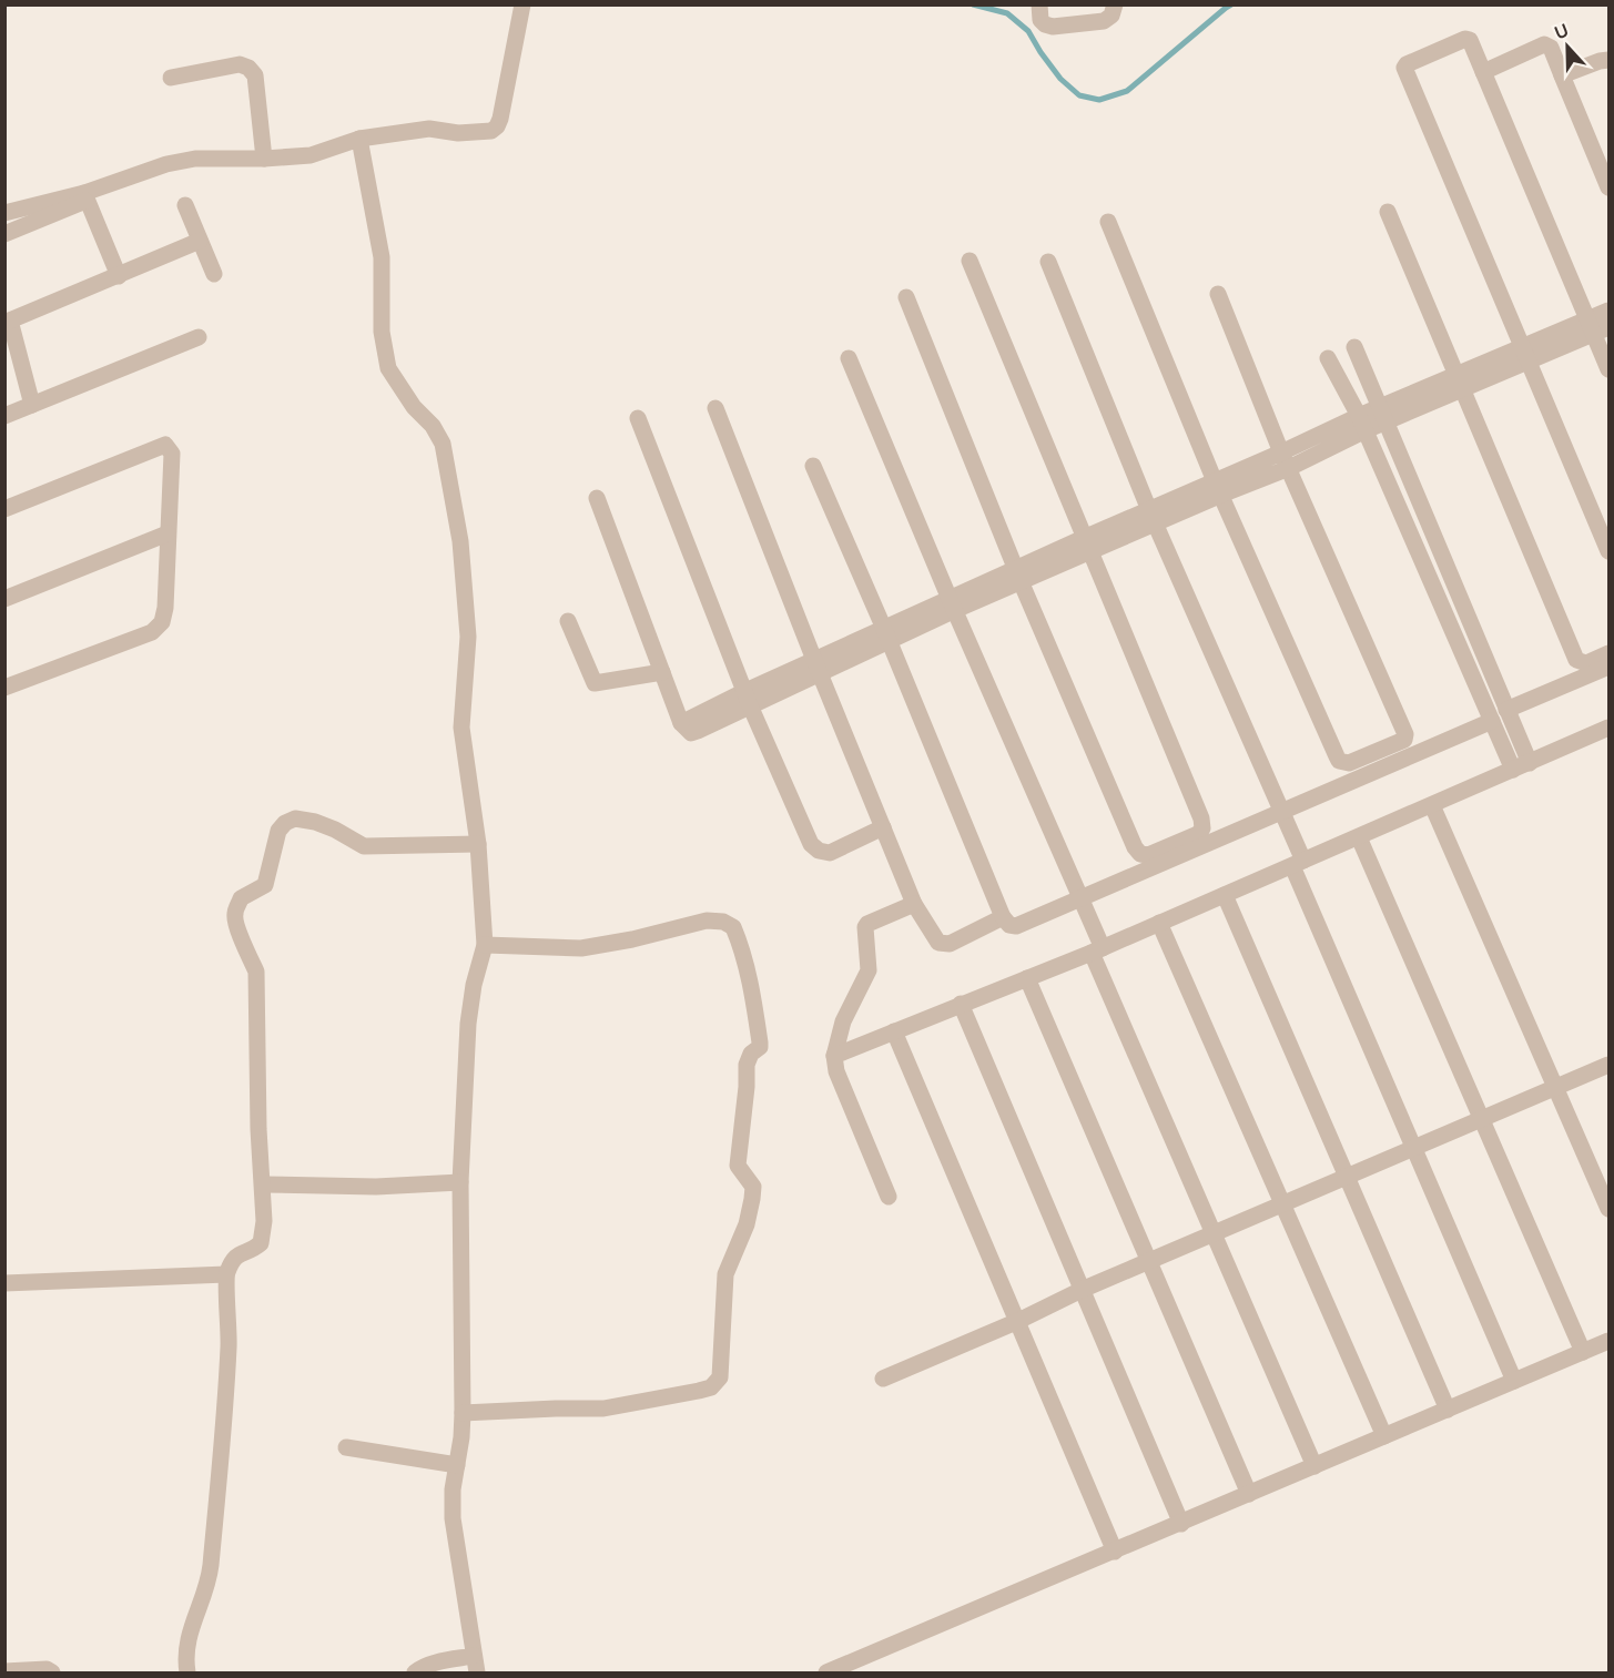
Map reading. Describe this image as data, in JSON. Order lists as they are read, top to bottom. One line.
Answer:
{"north":"top"}
